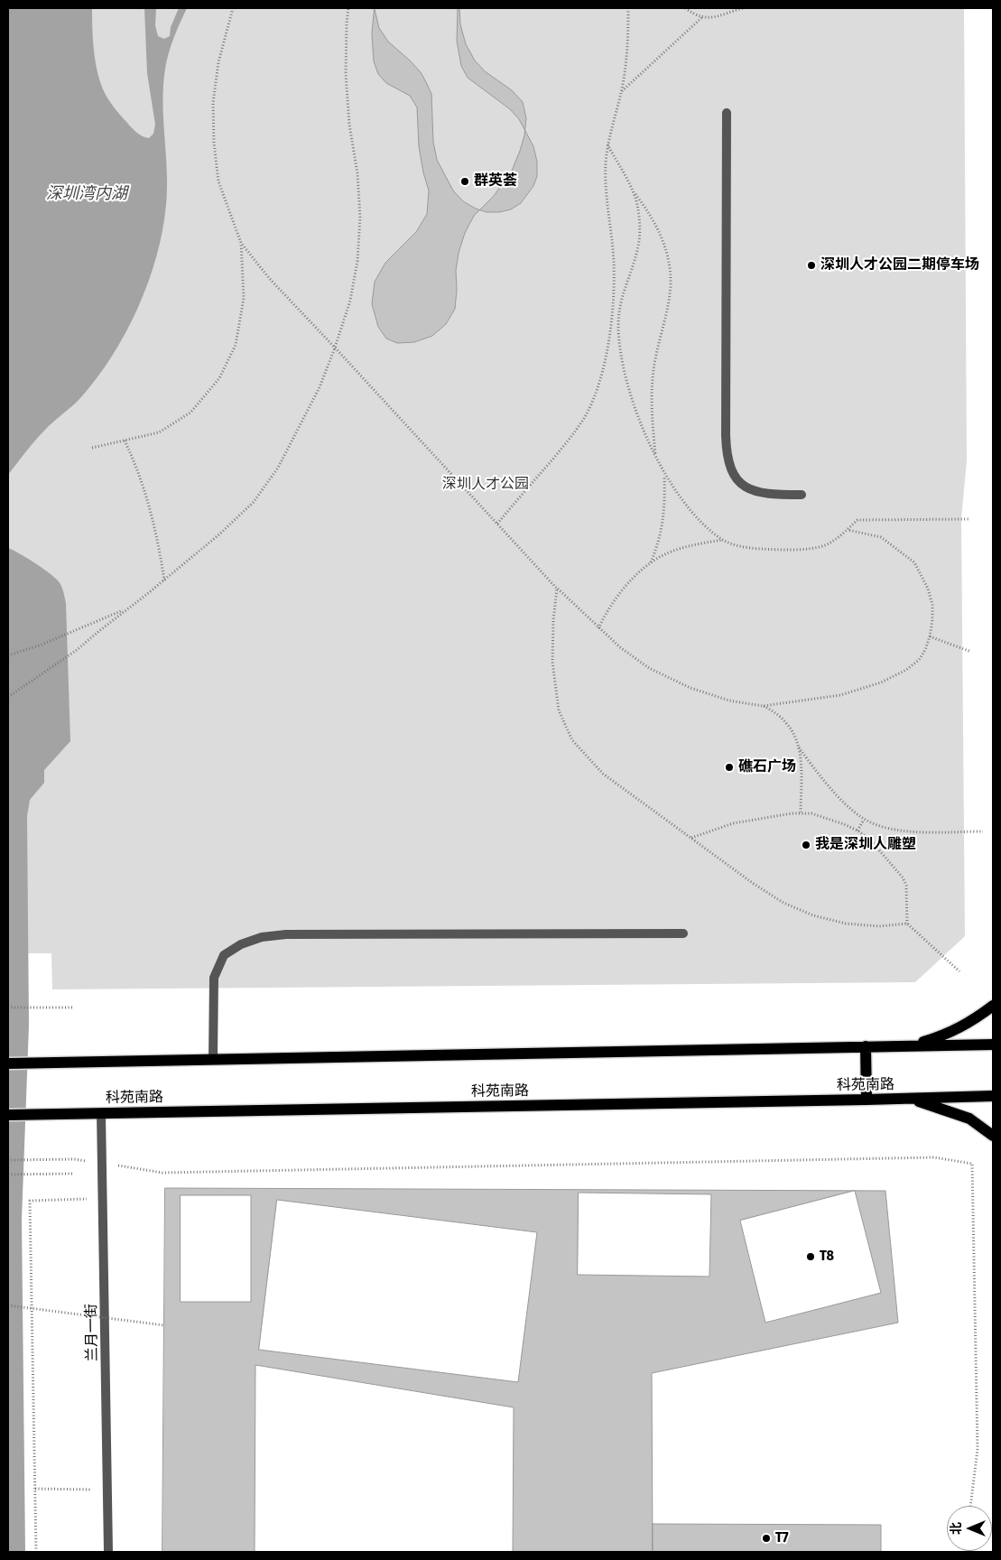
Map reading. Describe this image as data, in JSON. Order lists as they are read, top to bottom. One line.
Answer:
{"streets":{"main road":["科苑南路"],"street":["兰月一街"]},"crossings":[["科苑南路","兰月一街"]],"water":["深圳湾内湖"],"parks":["深圳人才公园"],"places":["群英荟","深圳人才公园二期停车场","礁石广场","我是深圳人雕塑","T8","T7"],"north":"left"}
